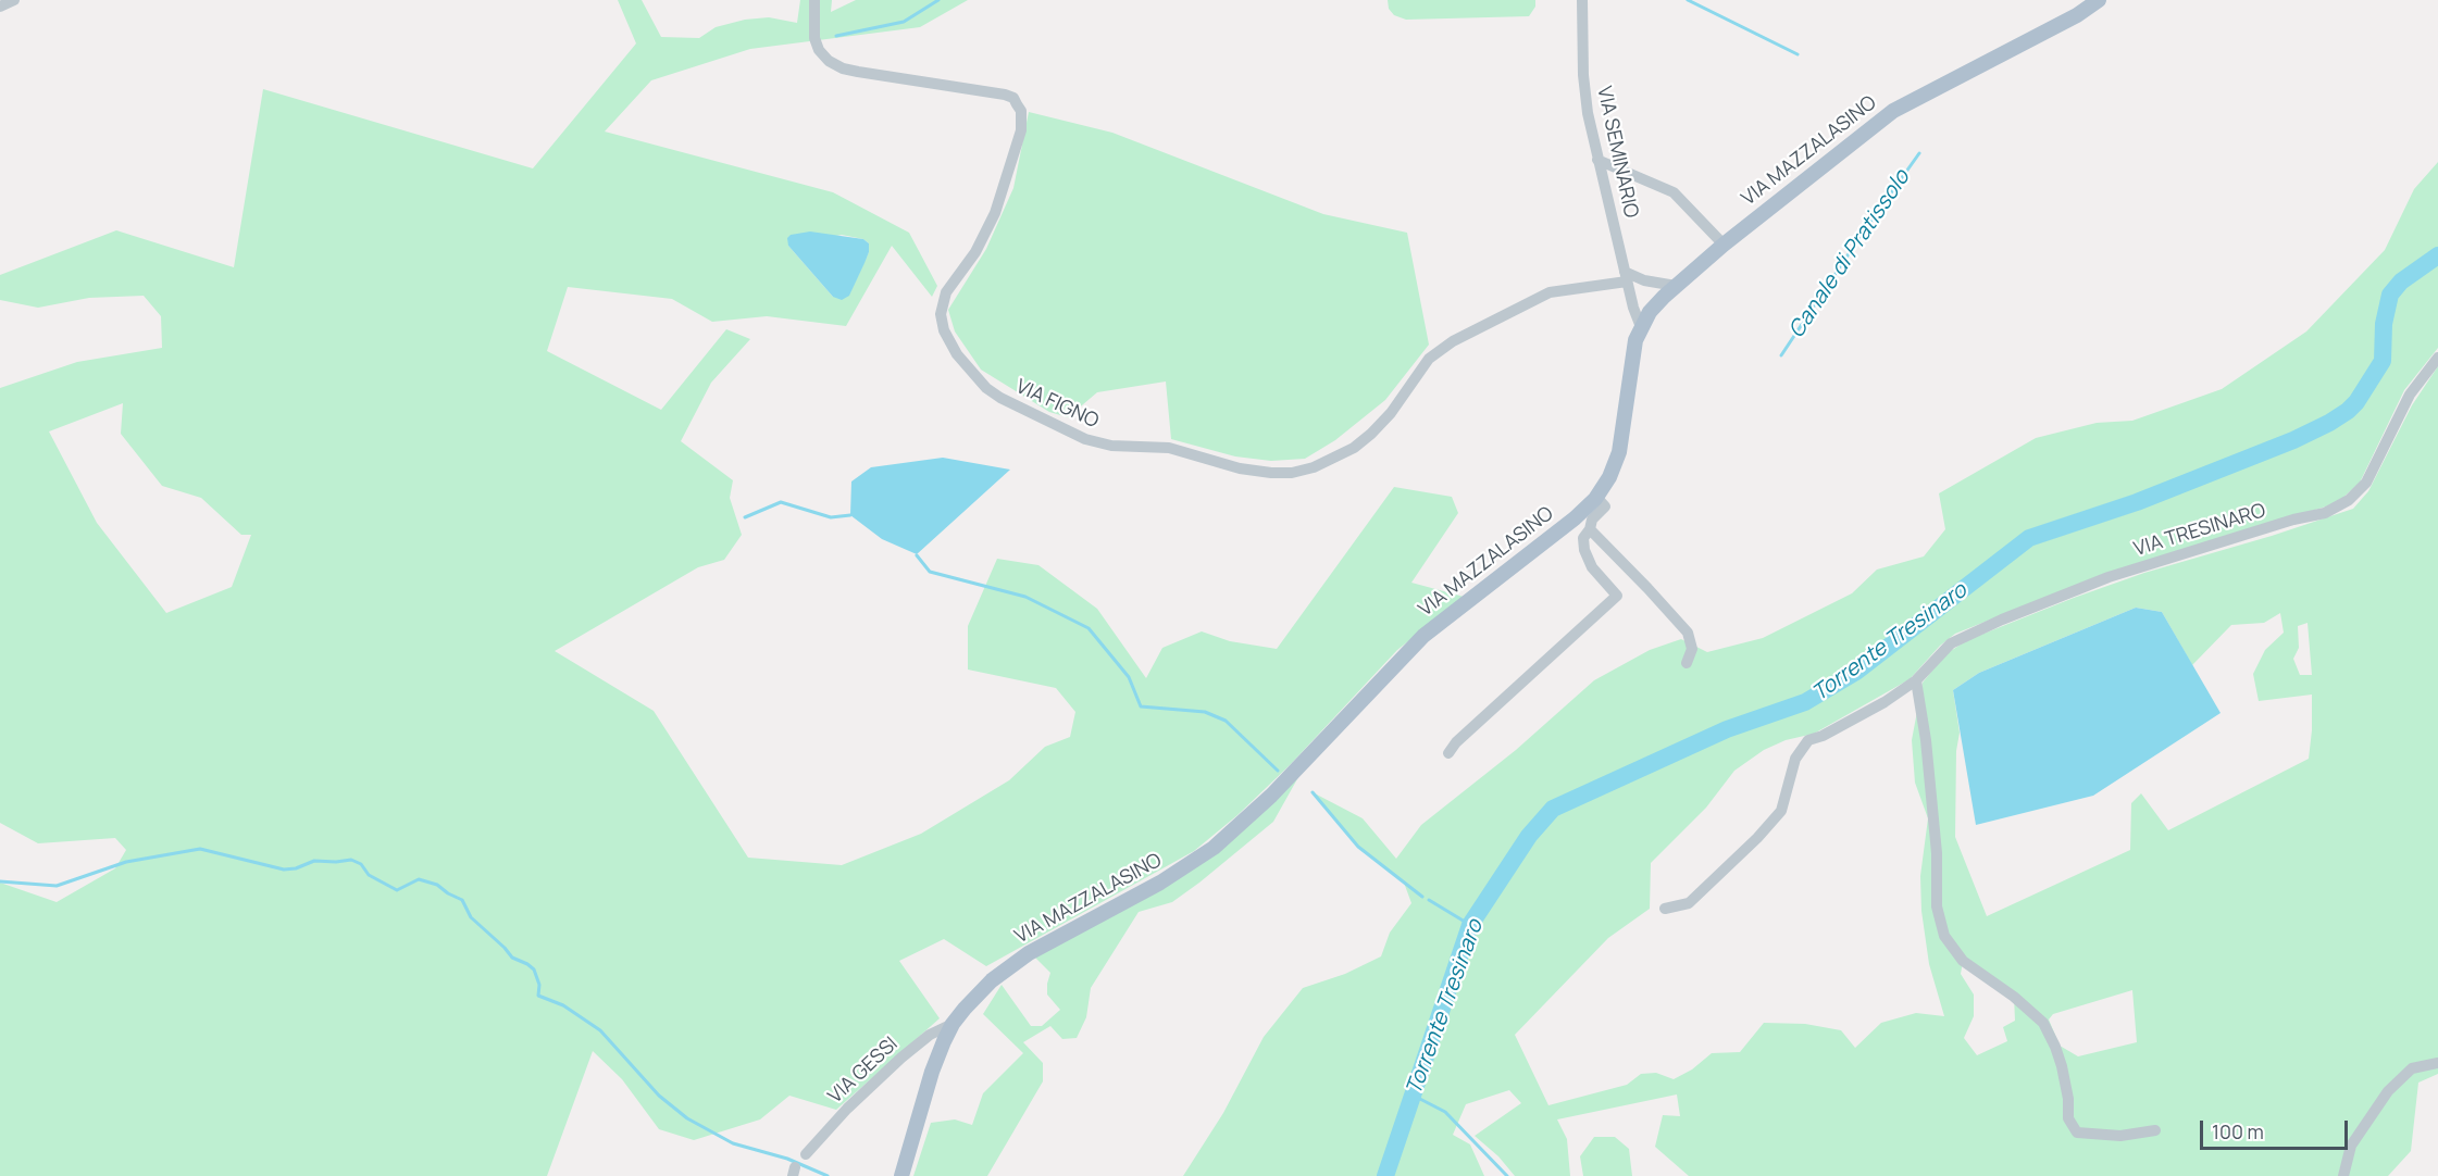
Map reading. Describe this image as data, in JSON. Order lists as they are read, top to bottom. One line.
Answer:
{"streets":{"main road":["VIA MAZZALASINO"],"street":["VIA SEMINARIO","VIA FIGNO","VIA TRESINARO","VIA GESSI"]},"crossings":[["VIA MAZZALASINO","VIA SEMINARIO"],["VIA MAZZALASINO","VIA GESSI"],["VIA SEMINARIO","VIA FIGNO"]],"water":["Canale di Pratissolo","Torrente Tresinaro"],"scale_bar":"100 m"}
